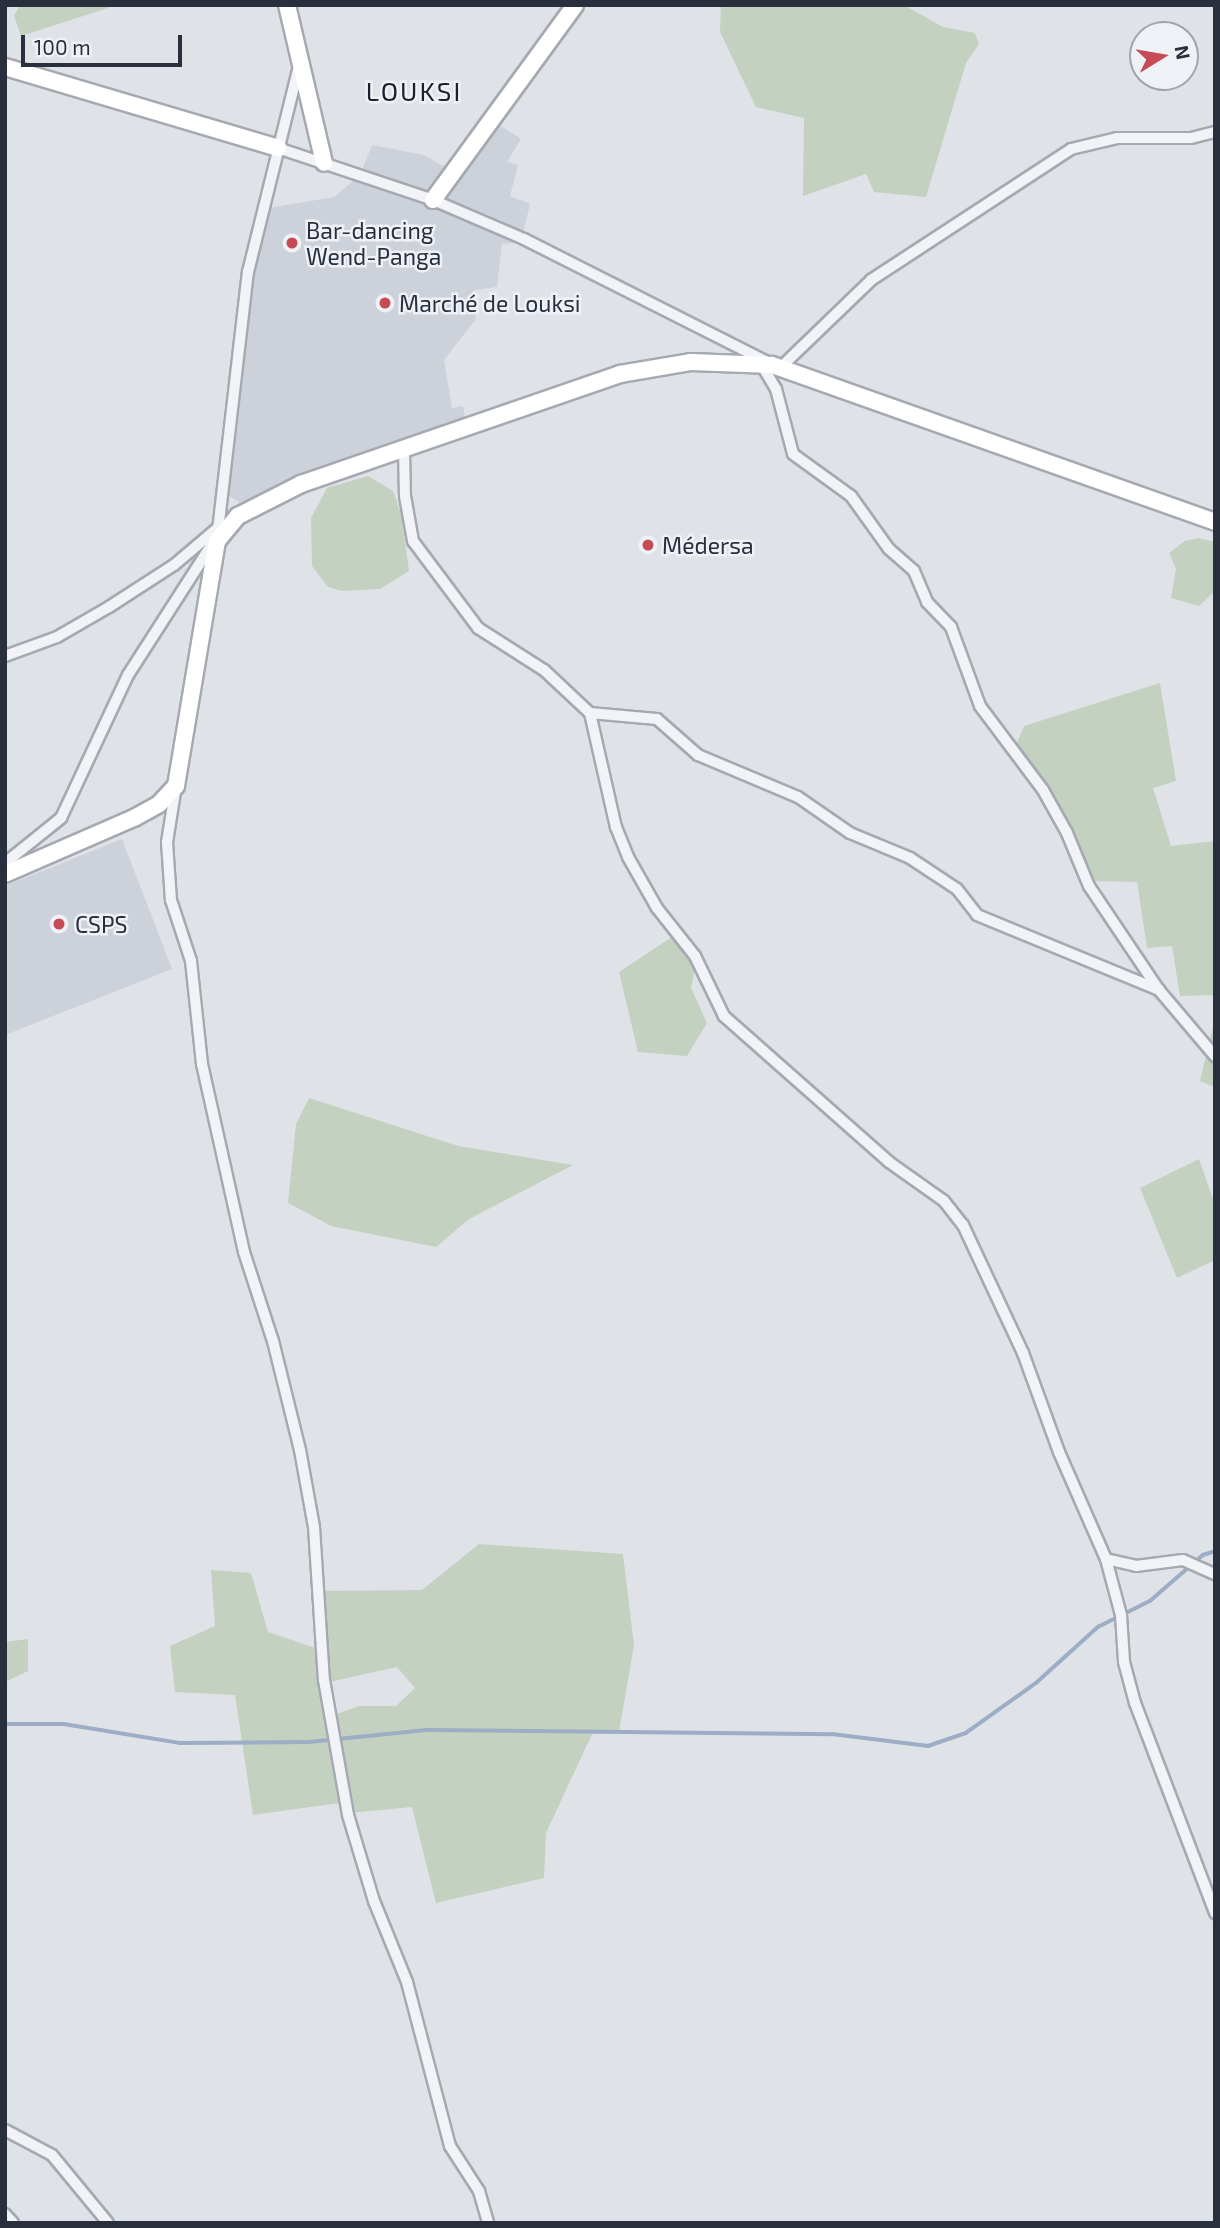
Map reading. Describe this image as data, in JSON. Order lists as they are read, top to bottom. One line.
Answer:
{"districts":["LOUKSI"],"places":["Bar-dancing Wend-Panga","Marché de Louksi","Médersa","CSPS"],"scale_bar":"100 m","north":"right"}
